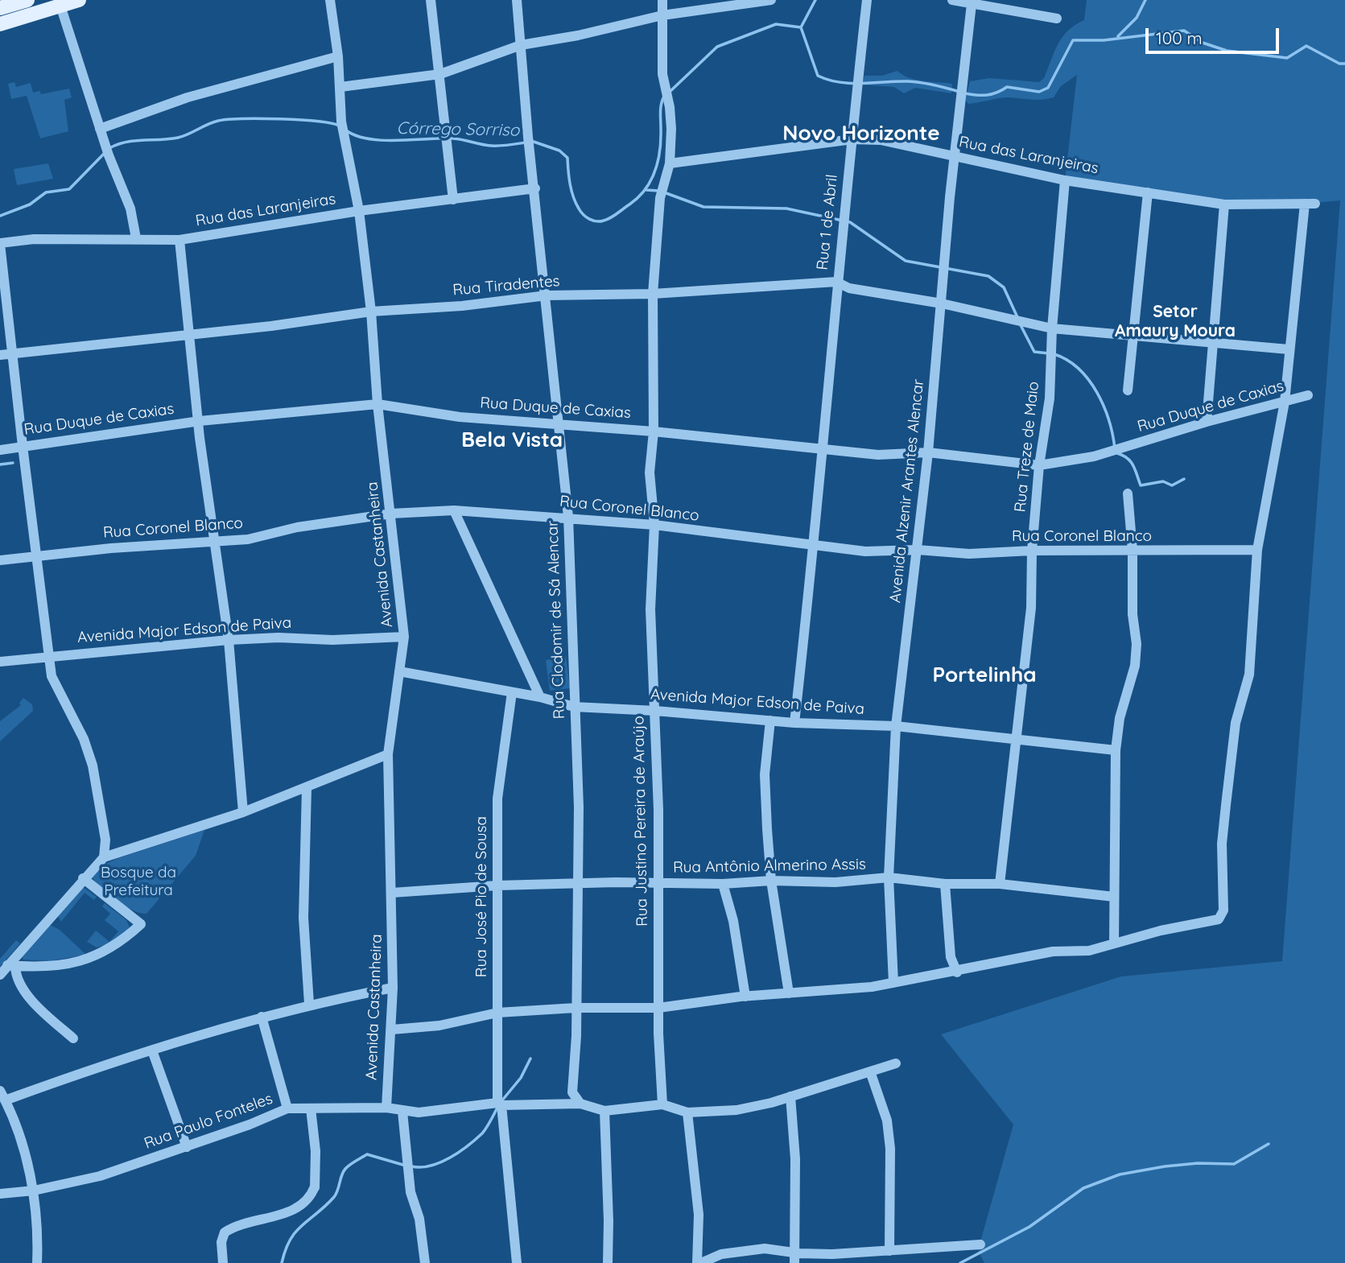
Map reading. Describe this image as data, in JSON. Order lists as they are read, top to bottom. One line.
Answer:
{"streets":{"street":["Rua das Laranjeiras","Rua 1 de Abril","Rua Tiradentes","Rua Duque de Caxias","Rua Treze de Maio","Avenida Alzenir Arantes Alencar","Rua Coronel Blanco","Avenida Castanheira","Rua Clodomir de Sá Alencar","Avenida Major Edson de Paiva","Rua Justino Pereira de Araújo","Rua Antônio Almerino Assis","Rua José Pio de Sousa","Rua Paulo Fonteles"]},"crossings":[["Rua das Laranjeiras","Rua 1 de Abril"],["Rua das Laranjeiras","Rua Treze de Maio"],["Rua das Laranjeiras","Avenida Alzenir Arantes Alencar"],["Rua das Laranjeiras","Avenida Castanheira"],["Rua das Laranjeiras","Rua Clodomir de Sá Alencar"],["Rua das Laranjeiras","Rua Justino Pereira de Araújo"],["Rua 1 de Abril","Rua Tiradentes"],["Rua 1 de Abril","Rua Duque de Caxias"],["Rua 1 de Abril","Rua Coronel Blanco"],["Rua 1 de Abril","Avenida Major Edson de Paiva"],["Rua Tiradentes","Rua Treze de Maio"],["Rua Tiradentes","Avenida Alzenir Arantes Alencar"],["Rua Tiradentes","Avenida Castanheira"],["Rua Tiradentes","Rua Clodomir de Sá Alencar"],["Rua Tiradentes","Rua Justino Pereira de Araújo"],["Rua Duque de Caxias","Rua Treze de Maio"],["Rua Duque de Caxias","Avenida Alzenir Arantes Alencar"],["Rua Duque de Caxias","Avenida Castanheira"],["Rua Duque de Caxias","Rua Clodomir de Sá Alencar"],["Rua Duque de Caxias","Rua Justino Pereira de Araújo"],["Rua Treze de Maio","Rua Coronel Blanco"],["Rua Treze de Maio","Avenida Major Edson de Paiva"],["Rua Treze de Maio","Rua Antônio Almerino Assis"],["Avenida Alzenir Arantes Alencar","Rua Coronel Blanco"],["Avenida Alzenir Arantes Alencar","Avenida Major Edson de Paiva"],["Avenida Alzenir Arantes Alencar","Rua Antônio Almerino Assis"],["Rua Coronel Blanco","Avenida Castanheira"],["Rua Coronel Blanco","Rua Clodomir de Sá Alencar"],["Rua Coronel Blanco","Rua Justino Pereira de Araújo"],["Avenida Castanheira","Avenida Major Edson de Paiva"],["Avenida Castanheira","Rua Antônio Almerino Assis"],["Avenida Castanheira","Rua Paulo Fonteles"],["Rua Clodomir de Sá Alencar","Avenida Major Edson de Paiva"],["Rua Clodomir de Sá Alencar","Rua Antônio Almerino Assis"],["Rua Clodomir de Sá Alencar","Rua Paulo Fonteles"],["Avenida Major Edson de Paiva","Rua Justino Pereira de Araújo"],["Avenida Major Edson de Paiva","Rua José Pio de Sousa"],["Rua Justino Pereira de Araújo","Rua Antônio Almerino Assis"],["Rua Antônio Almerino Assis","Rua José Pio de Sousa"],["Rua José Pio de Sousa","Rua Paulo Fonteles"]],"districts":["Novo Horizonte","Setor Amaury Moura","Bela Vista","Portelinha"],"water":["Córrego Sorriso"],"parks":["Bosque da Prefeitura"],"scale_bar":"100 m"}
